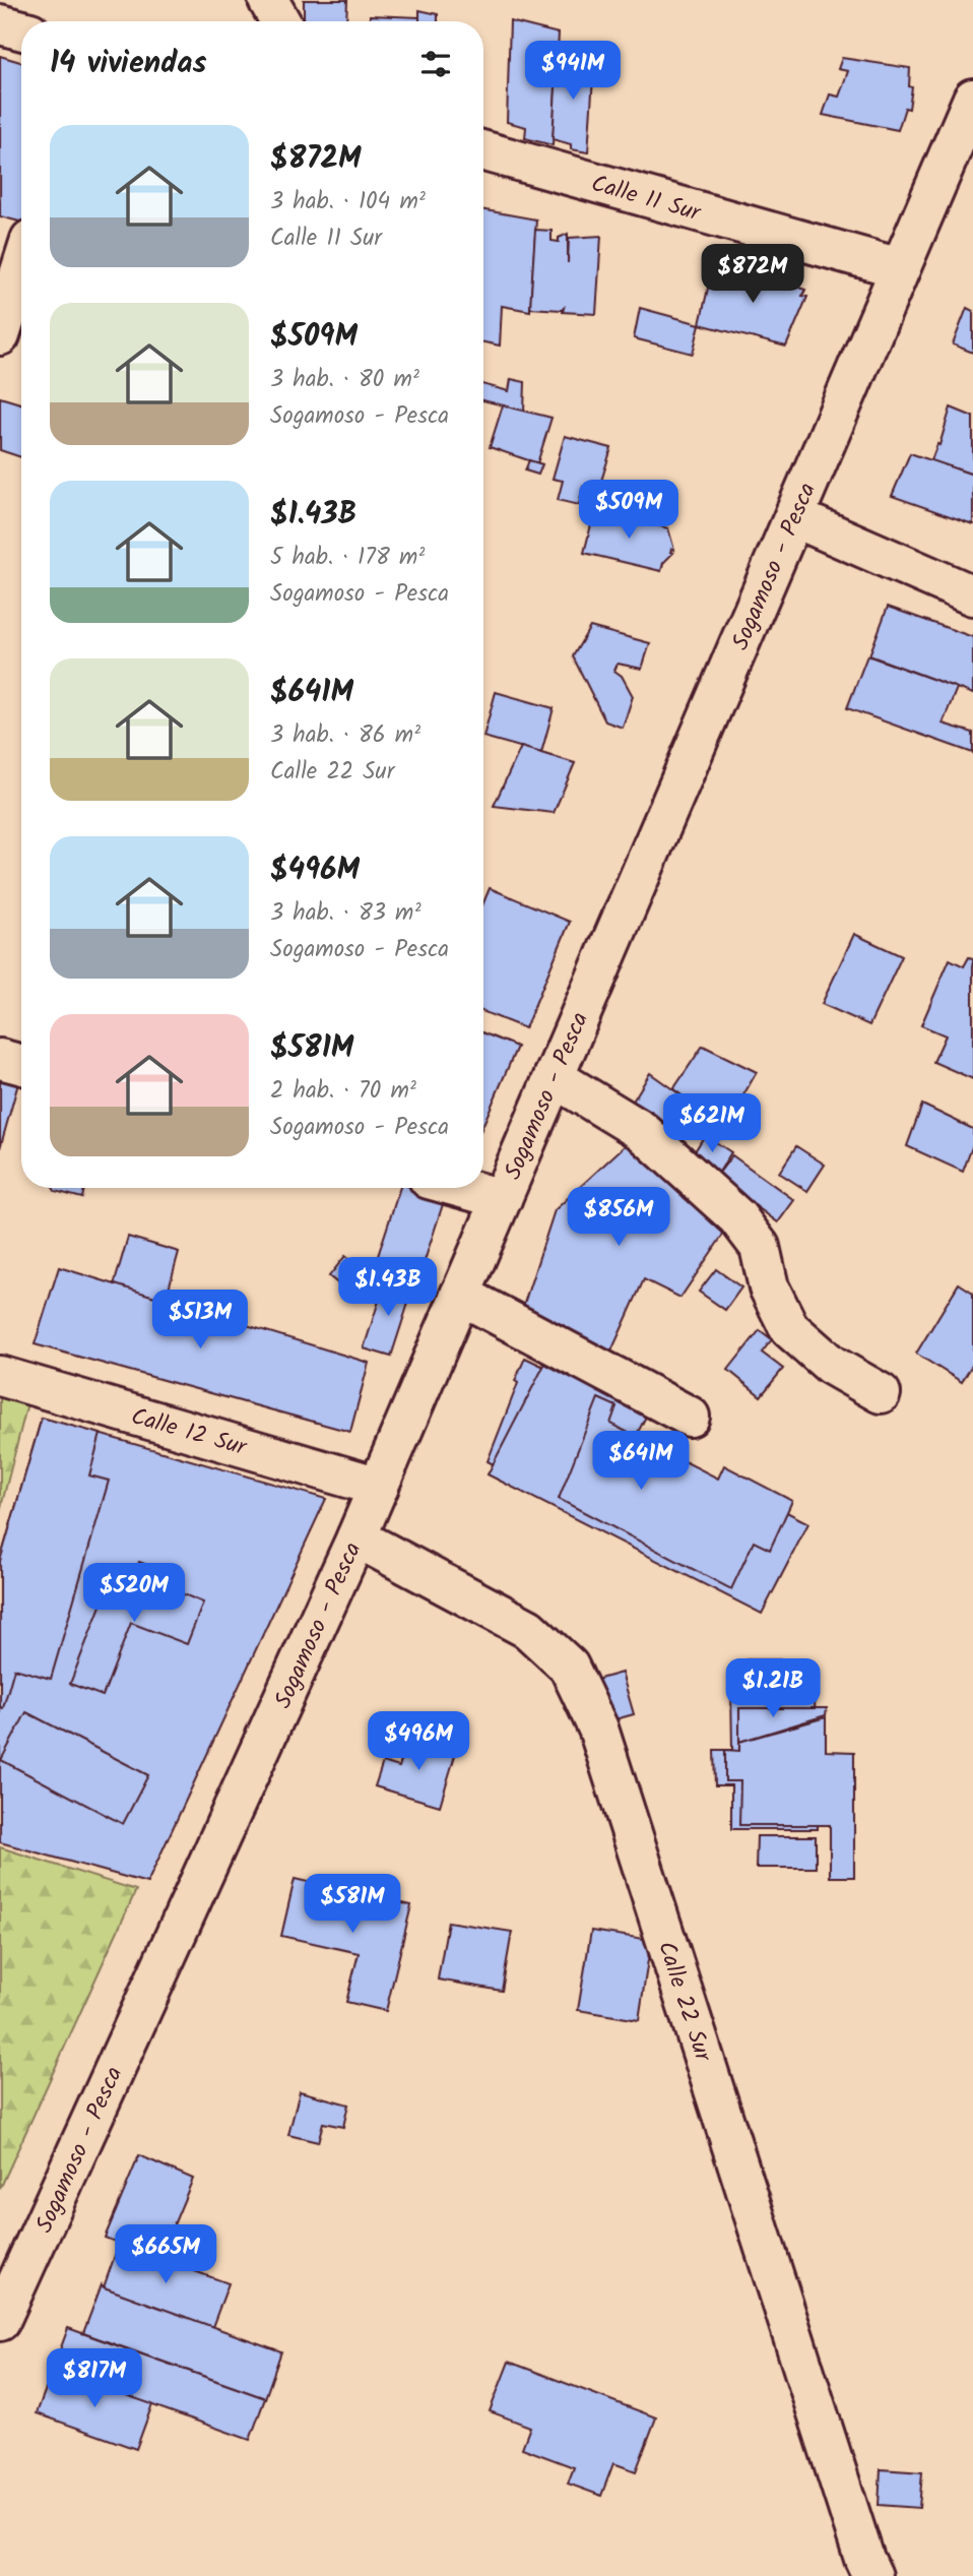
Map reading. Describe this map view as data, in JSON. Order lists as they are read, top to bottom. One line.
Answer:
{"streets":{"street":["Calle 11 Sur","Sogamoso - Pesca","Calle 12 Sur","Calle 22 Sur"]},"crossings":[["Calle 11 Sur","Sogamoso - Pesca"],["Sogamoso - Pesca","Calle 12 Sur"],["Sogamoso - Pesca","Calle 22 Sur"]],"page":{"heading":"14 viviendas","price":["$941M","$872M","$509M","$621M","$856M","$1.43B","$513M","$641M","$520M","$1.21B","$496M","$581M","$665M","$817M"],"list":[{"name":"$872M","note":"3 hab. · 104 m² · Calle 11 Sur"},{"name":"$509M","note":"3 hab. · 80 m² · Sogamoso - Pesca"},{"name":"$1.43B","note":"5 hab. · 178 m² · Sogamoso - Pesca"},{"name":"$641M","note":"3 hab. · 86 m² · Calle 22 Sur"},{"name":"$496M","note":"3 hab. · 83 m² · Sogamoso - Pesca"},{"name":"$581M","note":"2 hab. · 70 m² · Sogamoso - Pesca"}]}}
